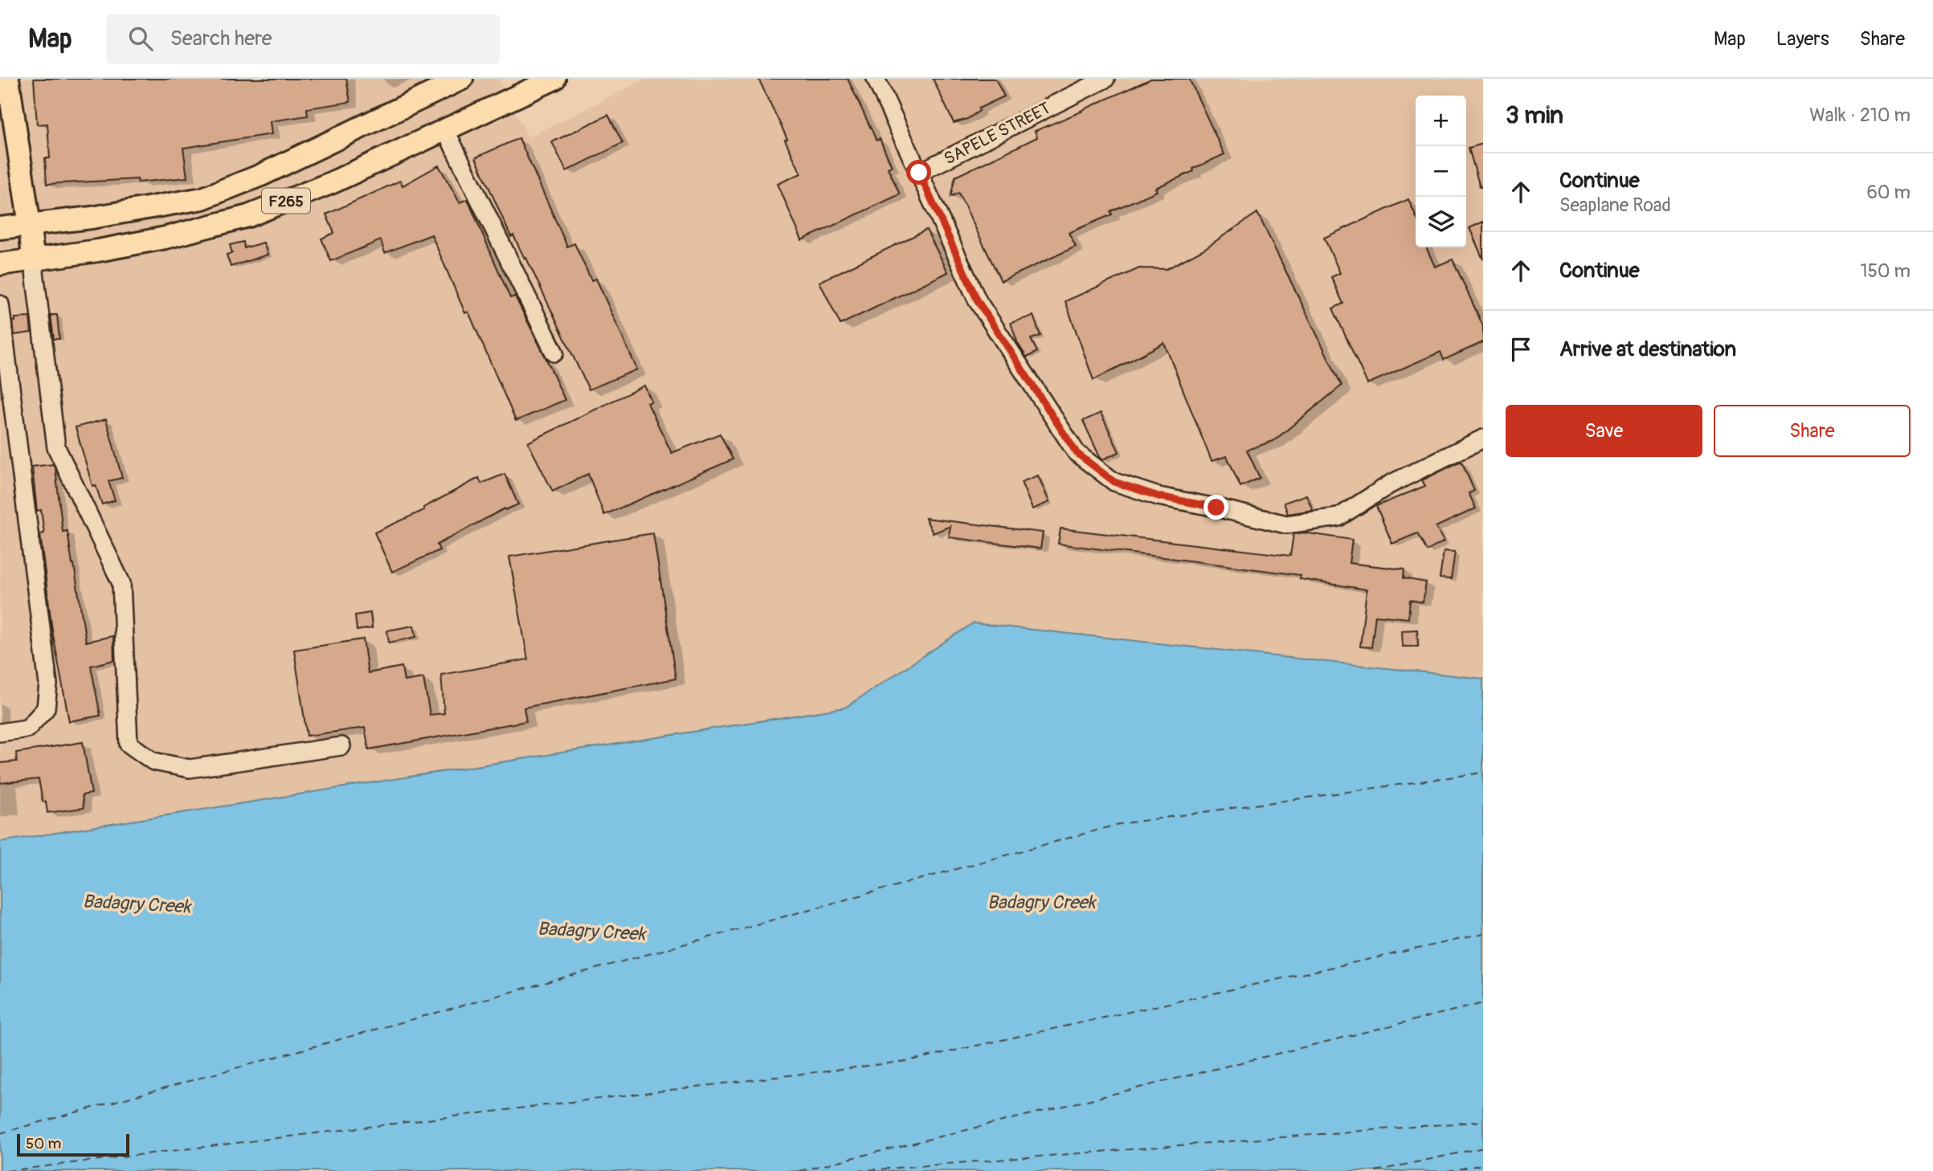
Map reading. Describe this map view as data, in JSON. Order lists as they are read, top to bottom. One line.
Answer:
{"streets":{"main road":["F265"],"street":["SAPELE STREET"]},"water":["Badagry Creek"],"scale_bar":"50 m","page":{"header":"Map","search":"Search here","nav":["Map","Layers","Share"],"heading":["3 min","Walk · 210 m"],"map_buttons":["+","−"],"list":[["Continue","Seaplane Road","60 m"],["Continue","150 m"],"Arrive at destination"],"buttons":["Save","Share"],"scale":"50 m"}}
